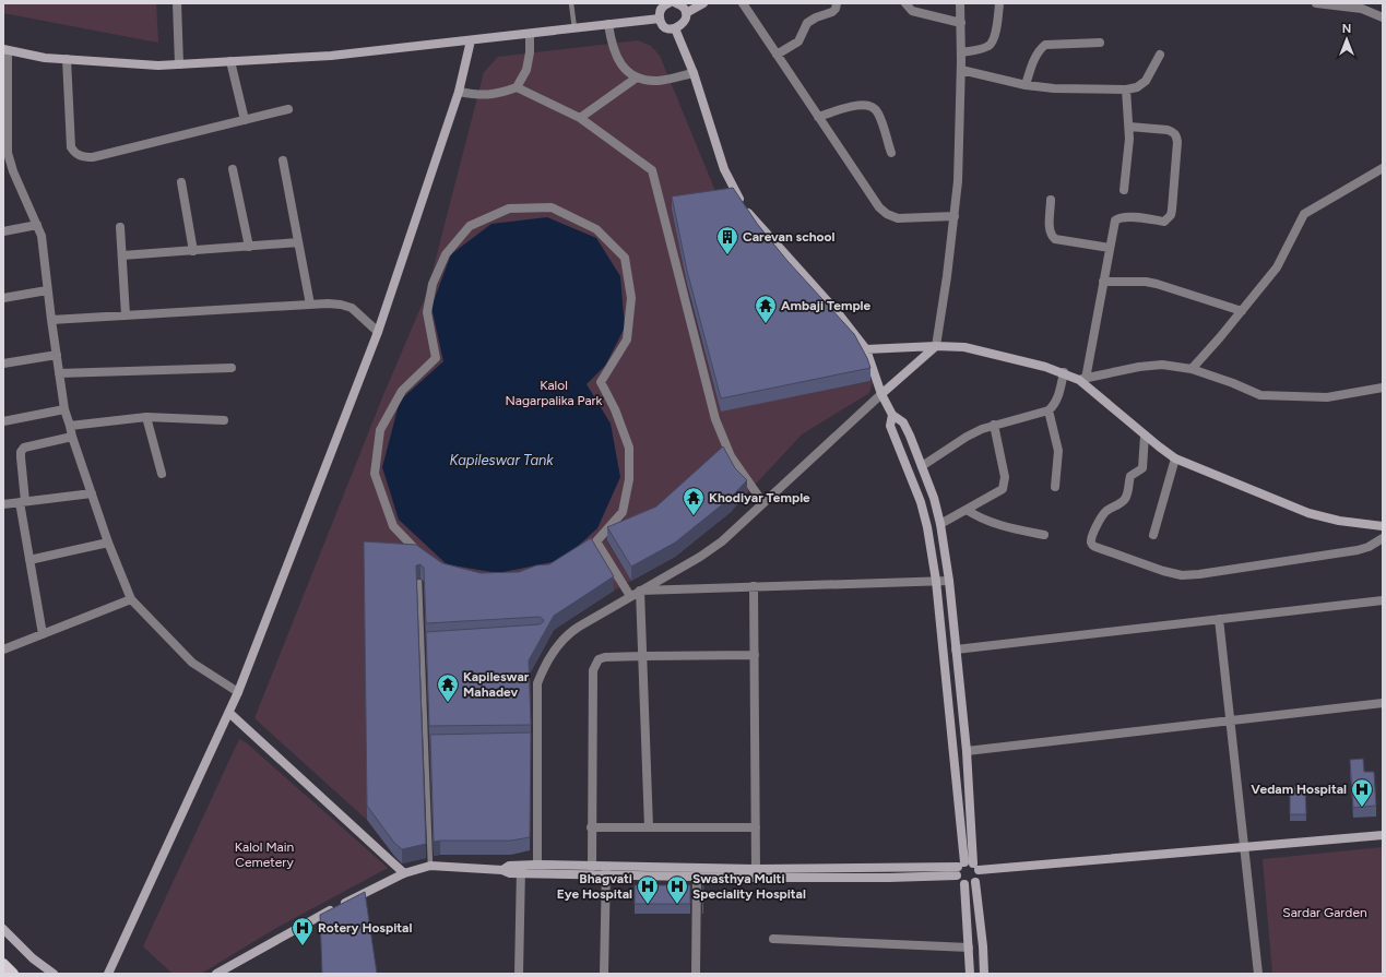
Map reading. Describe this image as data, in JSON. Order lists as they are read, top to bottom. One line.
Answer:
{"water":["Kapileswar Tank"],"parks":["Kalol Nagarpalika Park","Kalol Main Cemetery","Sardar Garden"],"places":{"building":["Carevan school"],"temple":["Ambaji Temple","Khodiyar Temple","Kapileswar Mahadev"],"hospital":["Vedam Hospital","Bhagvati Eye Hospital","Swasthya Multi Speciality Hospital","Rotery Hospital"]},"north":"top"}
